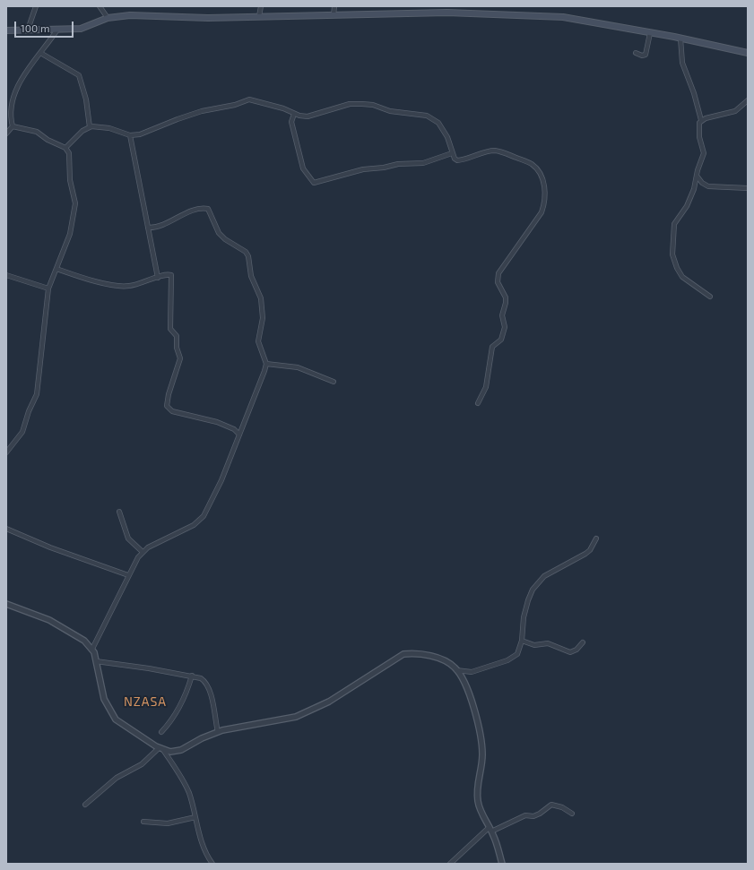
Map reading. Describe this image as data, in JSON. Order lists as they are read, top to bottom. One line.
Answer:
{"districts":["NZASA"],"scale_bar":"100 m"}
